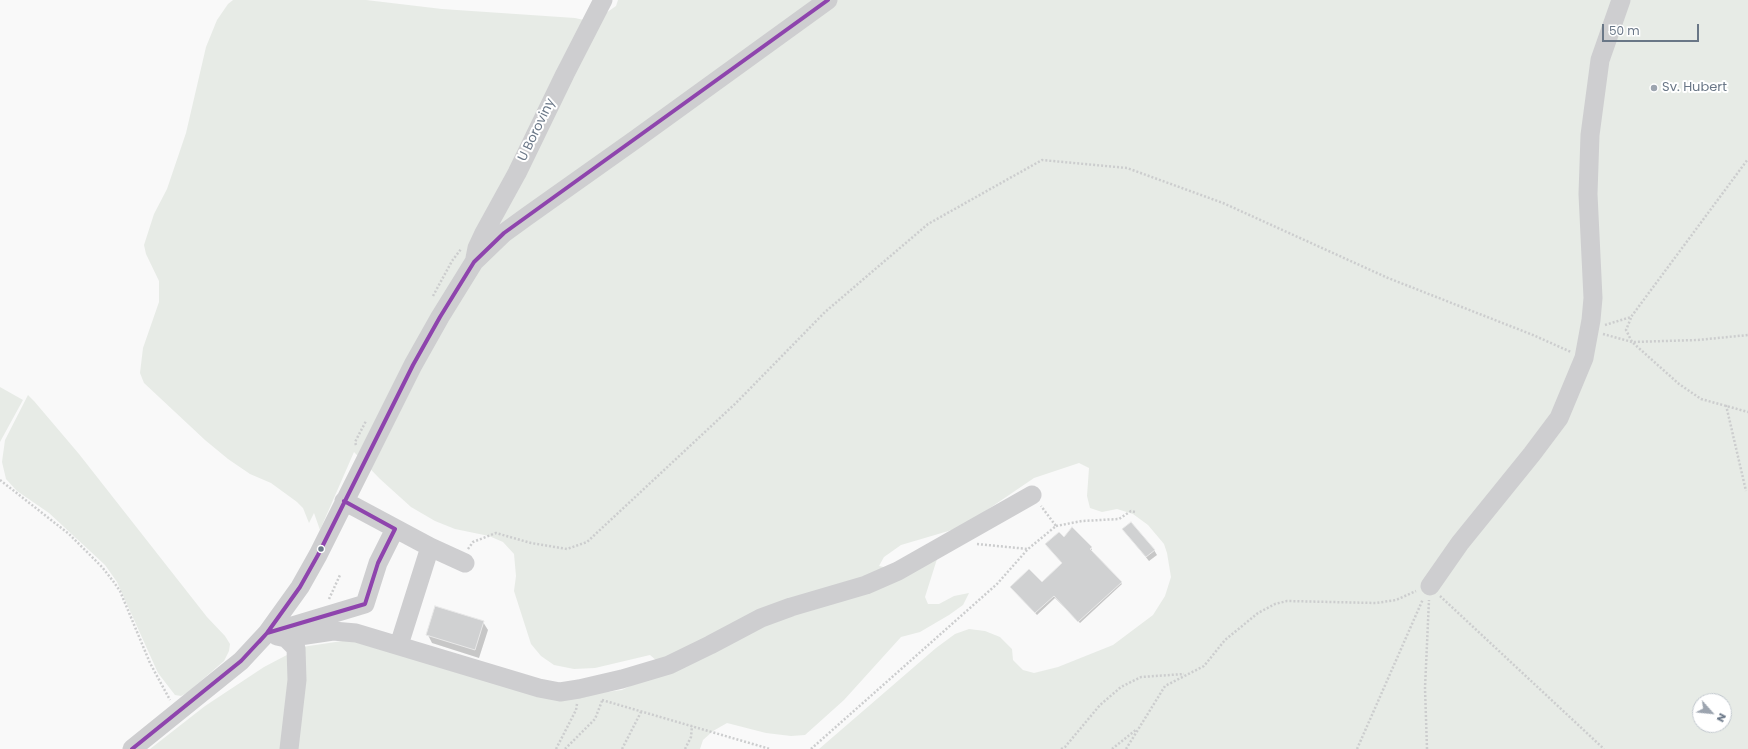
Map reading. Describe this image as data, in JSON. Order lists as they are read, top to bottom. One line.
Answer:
{"streets":{"street":["U Boroviny"]},"places":["Sv. Hubert"],"scale_bar":"50 m","north":"bottom right"}
